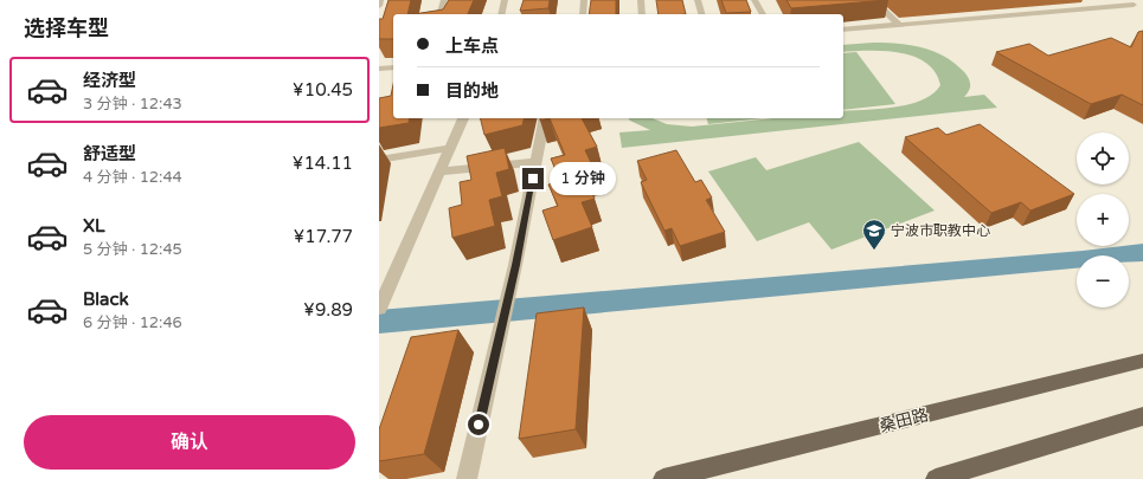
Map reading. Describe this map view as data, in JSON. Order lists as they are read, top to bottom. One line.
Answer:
{"streets":{"main road":["桑田路"]},"places":{"school or university":["宁波市职教中心"]},"page":{"heading":"选择车型","banner":["上车点","目的地"],"list":[{"name":"经济型","note":"3 分钟 · 12:43","value":"¥10.45"},{"name":"舒适型","note":"4 分钟 · 12:44","value":"¥14.11"},{"name":"XL","note":"5 分钟 · 12:45","value":"¥17.77"},{"name":"Black","note":"6 分钟 · 12:46","value":"¥9.89"}],"map_buttons":["+","−"],"bubble":"1 分钟","buttons":"确认"}}
